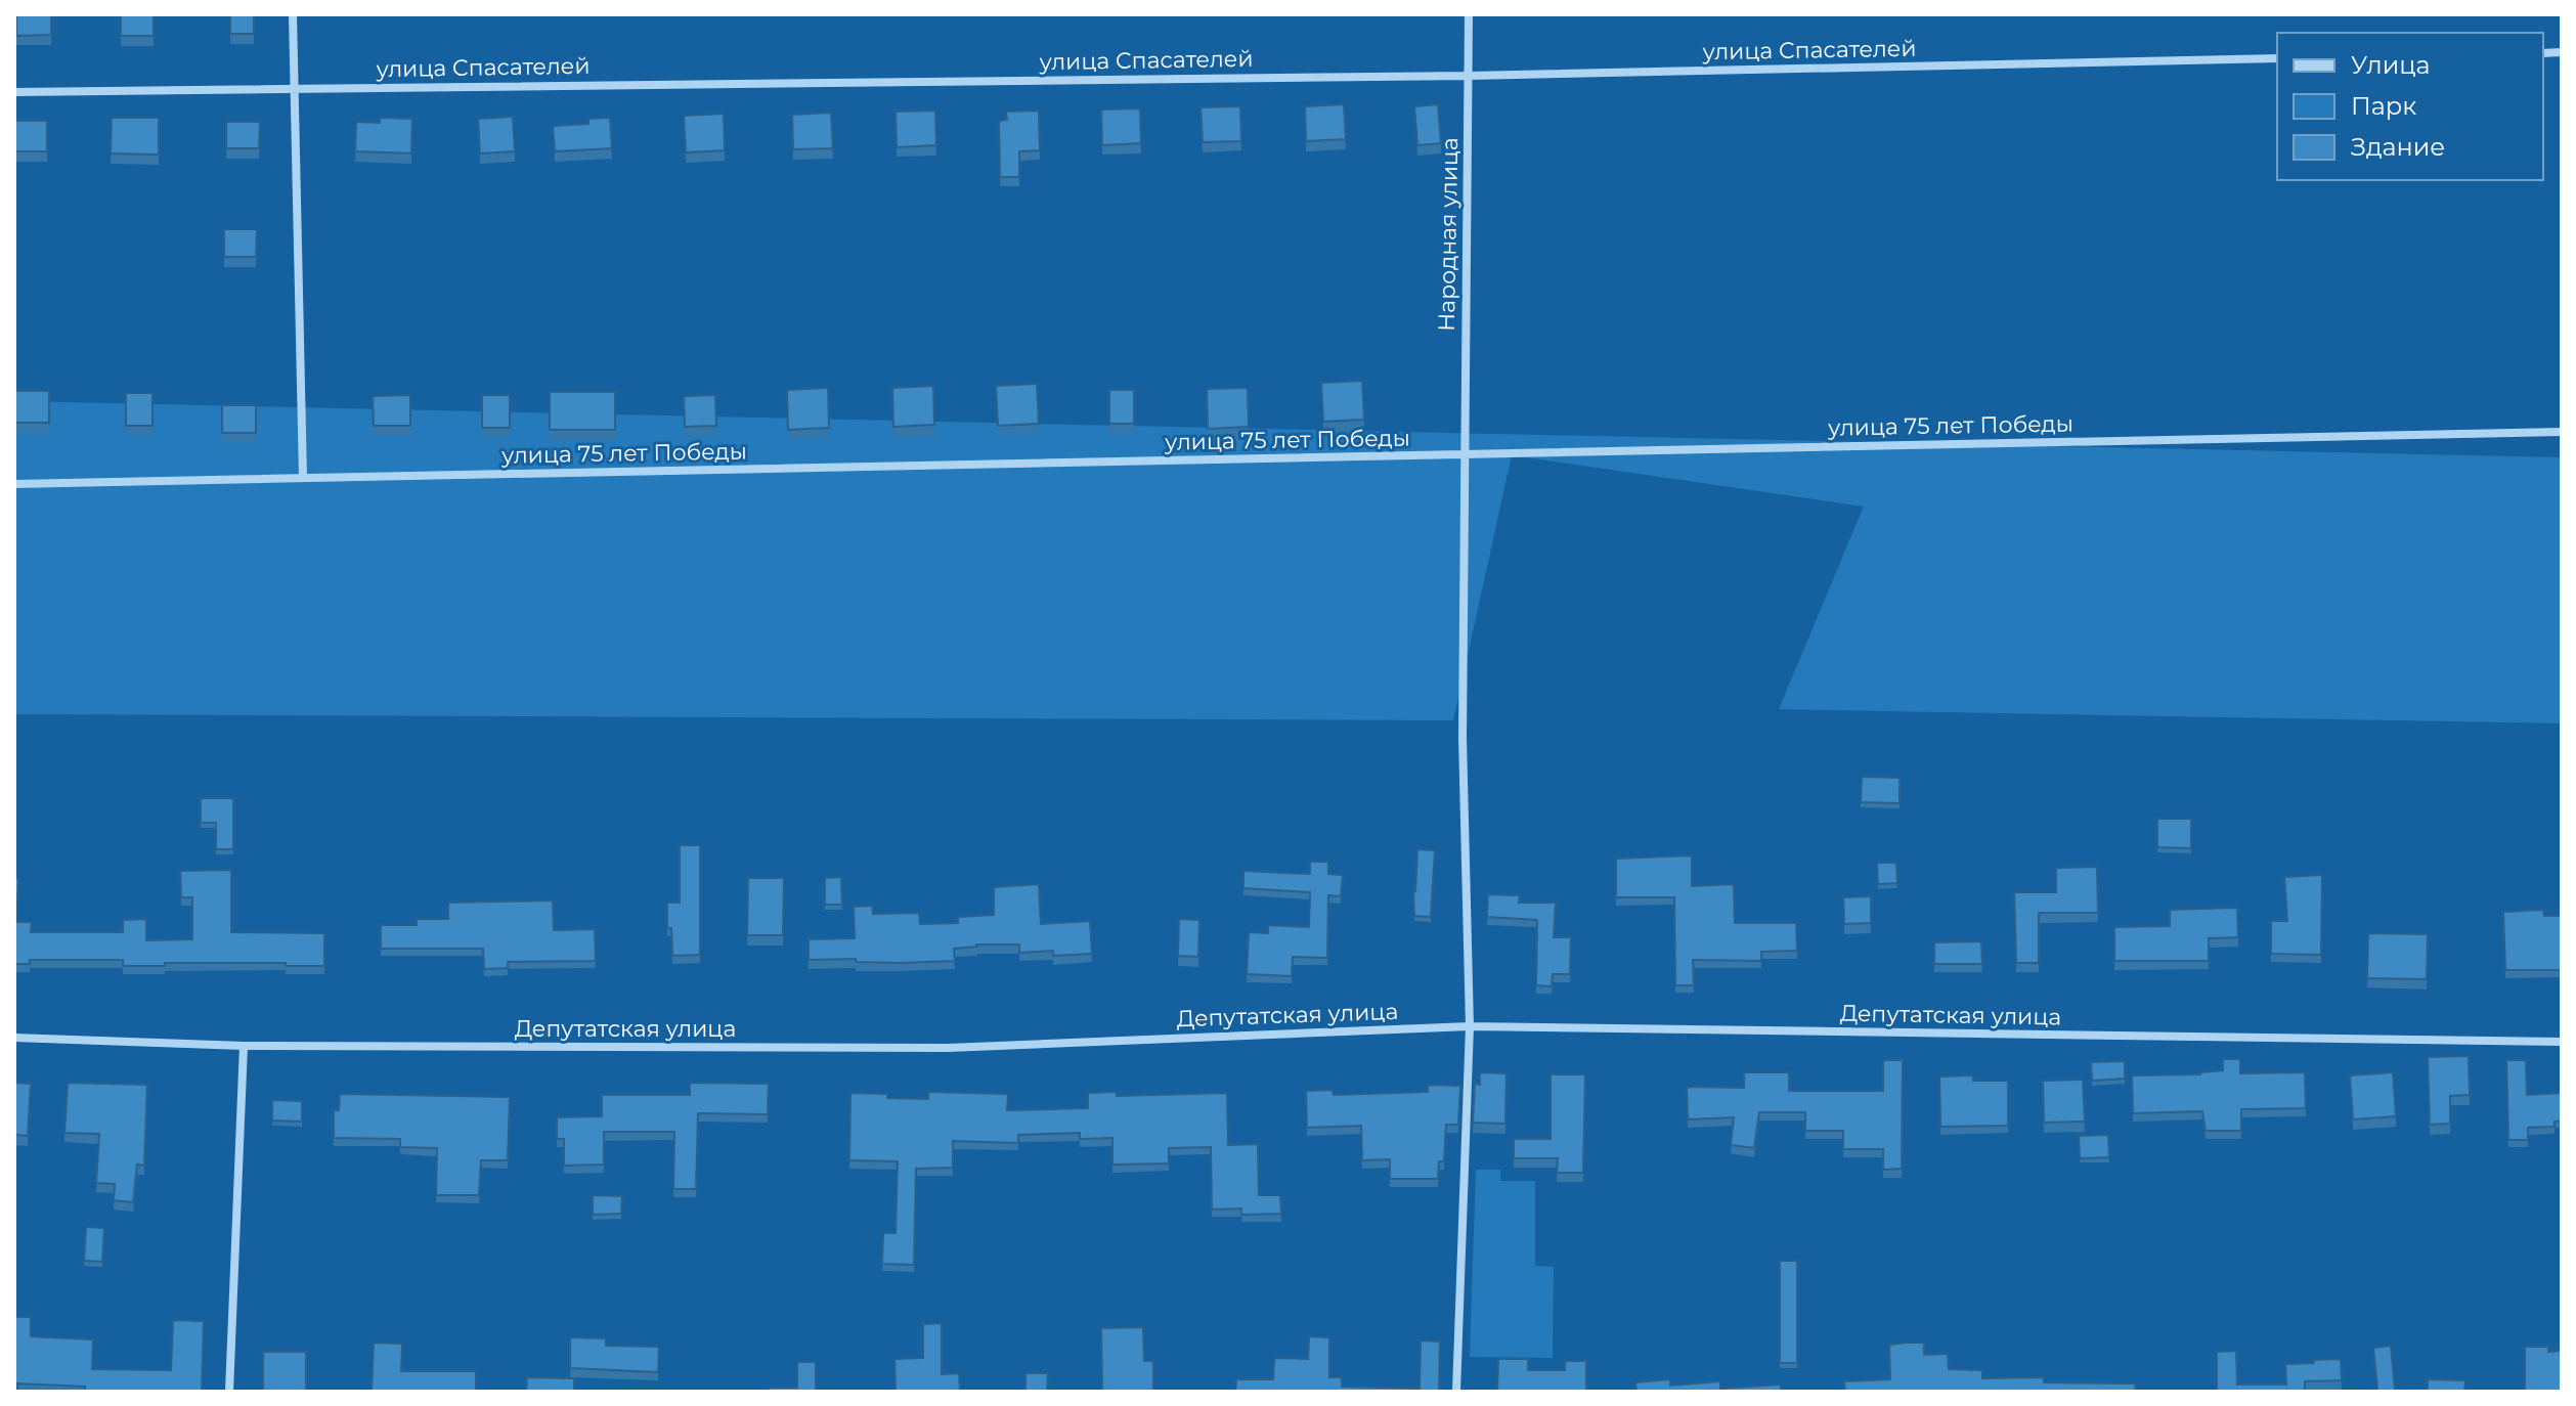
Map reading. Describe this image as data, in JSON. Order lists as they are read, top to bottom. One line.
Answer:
{"streets":{"street":["улица Спасателей","Народная улица","улица 75 лет Победы","Депутатская улица"]},"crossings":[["улица Спасателей","Народная улица"],["Народная улица","улица 75 лет Победы"],["Народная улица","Депутатская улица"]],"legend":["Улица","Парк","Здание"]}
